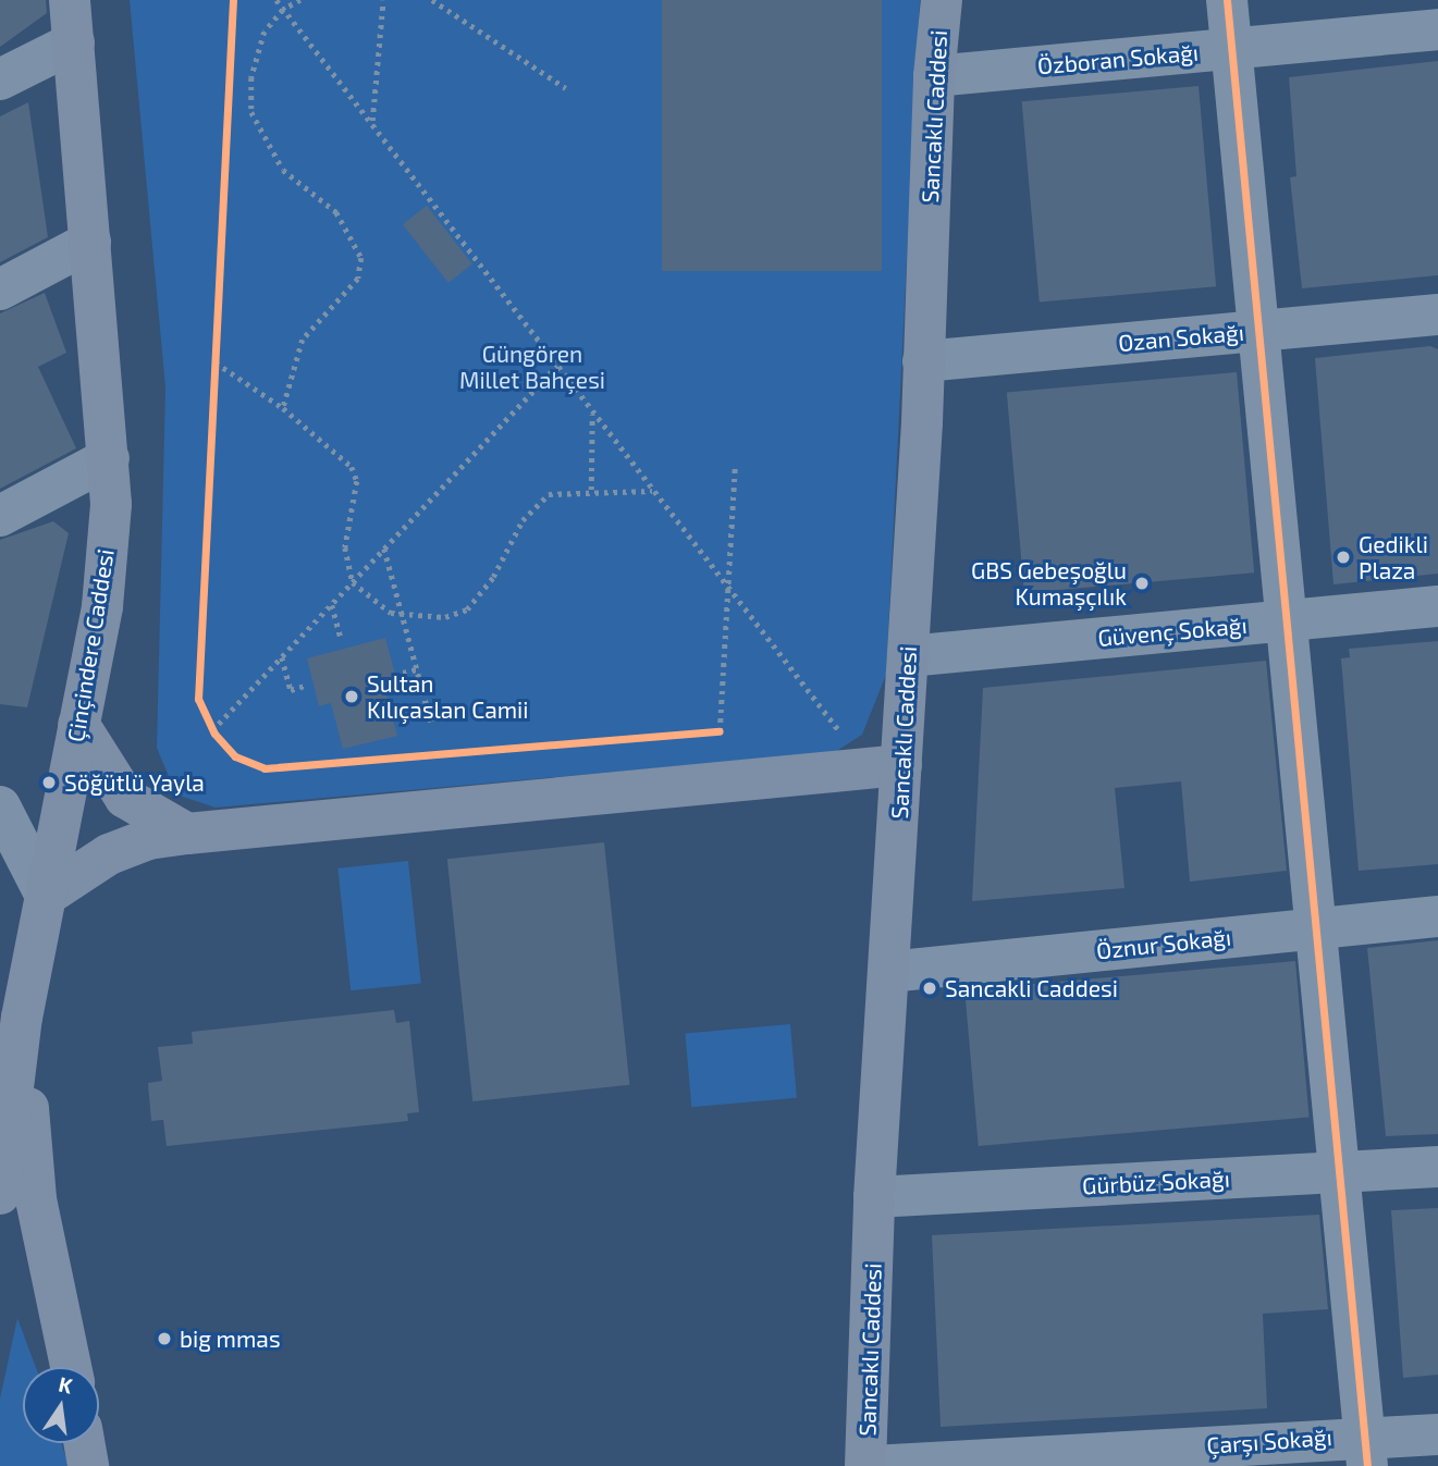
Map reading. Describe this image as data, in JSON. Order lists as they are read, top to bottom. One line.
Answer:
{"streets":{"main road":["Sancaklı Caddesi","Çinçindere Caddesi"],"street":["Özboran Sokağı","Ozan Sokağı","Güvenç Sokağı","Öznur Sokağı","Gürbüz Sokağı","Çarşı Sokağı"]},"crossings":[["Özboran Sokağı","Sancaklı Caddesi"],["Sancaklı Caddesi","Ozan Sokağı"],["Sancaklı Caddesi","Güvenç Sokağı"],["Sancaklı Caddesi","Öznur Sokağı"],["Sancaklı Caddesi","Gürbüz Sokağı"]],"parks":["Güngören Millet Bahçesi"],"places":["Gedikli Plaza","GBS Gebeşoğlu Kumaşçılık","Sultan Kılıçaslan Camii","Söğütlü Yayla","Sancakli Caddesi","big mmas"],"north":"top"}
